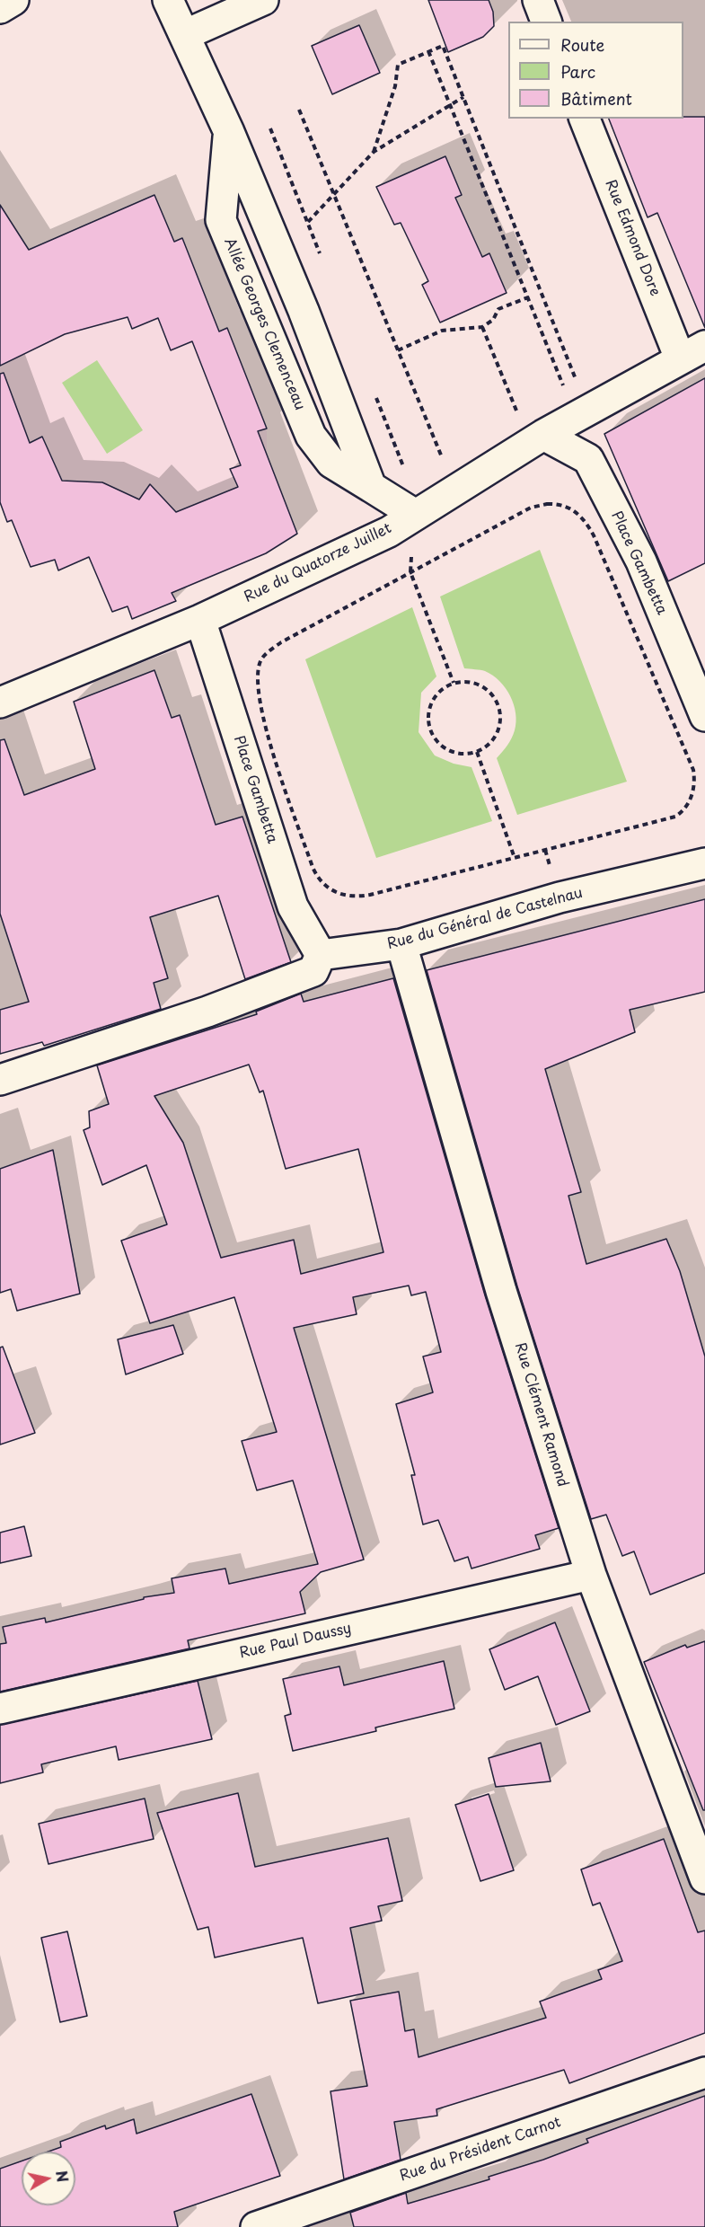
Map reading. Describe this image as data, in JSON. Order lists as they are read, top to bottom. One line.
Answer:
{"streets":{"street":["Rue Edmond Dore","Allée Georges Clemenceau","Rue du Quatorze Juillet","Place Gambetta","Rue du Général de Castelnau","Rue Clément Ramond","Rue Paul Daussy","Rue du Président Carnot"]},"crossings":[["Rue Edmond Dore","Rue du Quatorze Juillet"],["Allée Georges Clemenceau","Rue du Quatorze Juillet"],["Rue du Quatorze Juillet","Place Gambetta"],["Place Gambetta","Rue du Général de Castelnau"],["Rue du Général de Castelnau","Rue Clément Ramond"],["Rue Clément Ramond","Rue Paul Daussy"]],"legend":["Route","Parc","Bâtiment"],"north":"right"}
